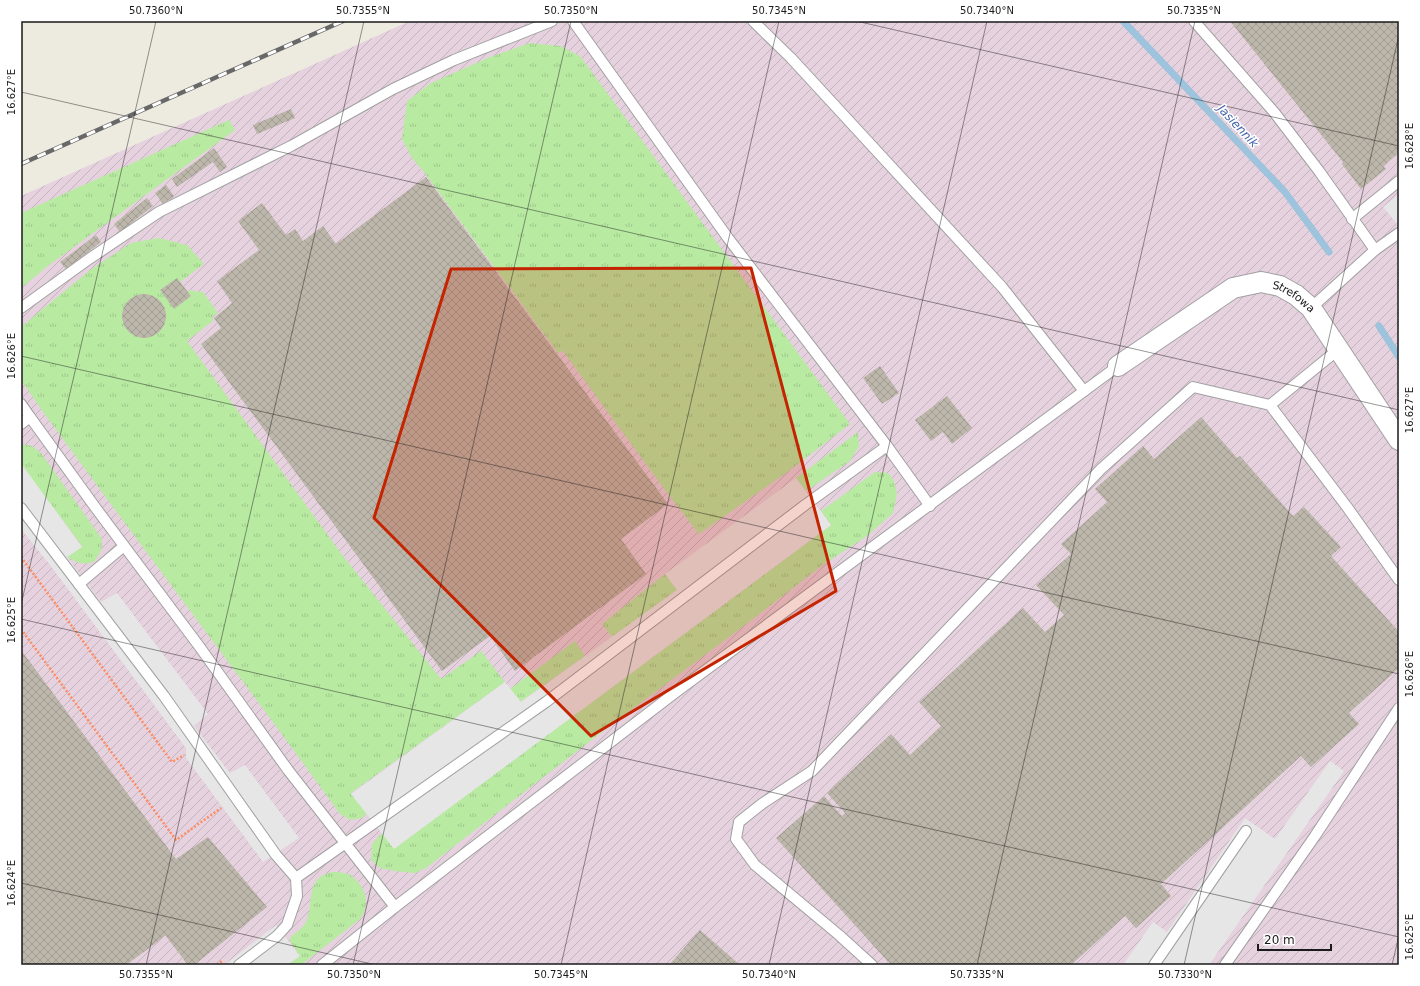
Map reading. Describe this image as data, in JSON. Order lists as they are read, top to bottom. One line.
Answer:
{"streets":{"street":["Strefowa"]},"water":["Jasiennik"],"scale_bar":"20 m","coordinates":["50.7360°N","50.7355°N","50.7350°N","50.7345°N","50.7340°N","50.7335°N","16.627°E","16.628°E","16.626°E","16.625°E","16.624°E","50.7330°N"]}
